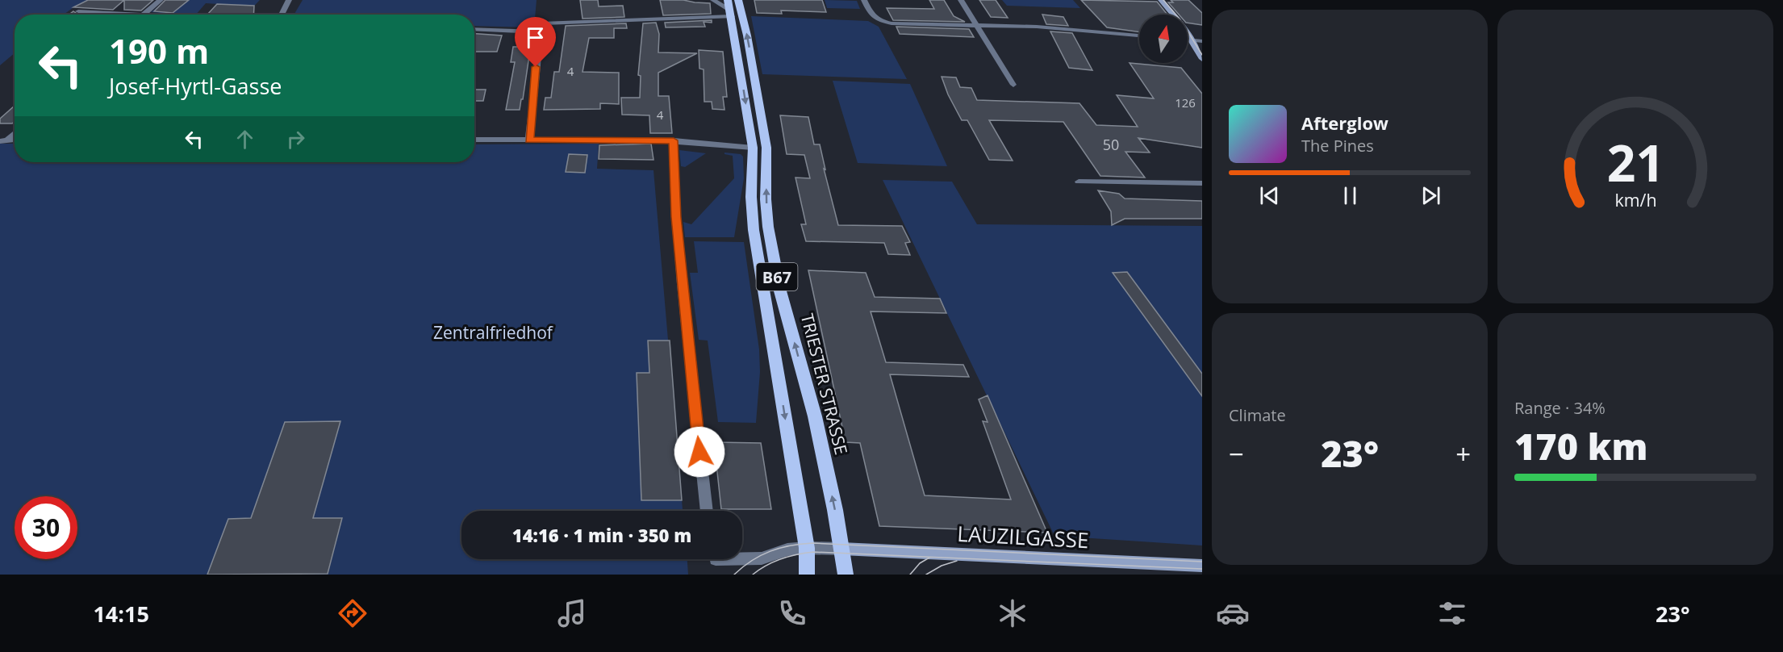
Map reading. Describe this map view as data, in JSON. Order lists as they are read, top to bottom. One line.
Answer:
{"streets":{"main road":["B67","TRIESTER STRASSE"],"street":["LAUZILGASSE"]},"crossings":[["TRIESTER STRASSE","LAUZILGASSE"]],"parks":["Zentralfriedhof"],"house_numbers":["4","126","4","50"],"north":"top","page":{"turn":["190 m","Josef-Hyrtl-Gasse"],"song":["Afterglow","The Pines"],"tile":["Climate",["Range · 34%","170 km"]],"heat":["−","23°","+"],"limit":"30","trip":"14:16 · 1 min · 350 m","tabs":["14:15","23°"],"gauge":["21","km/h"]}}
